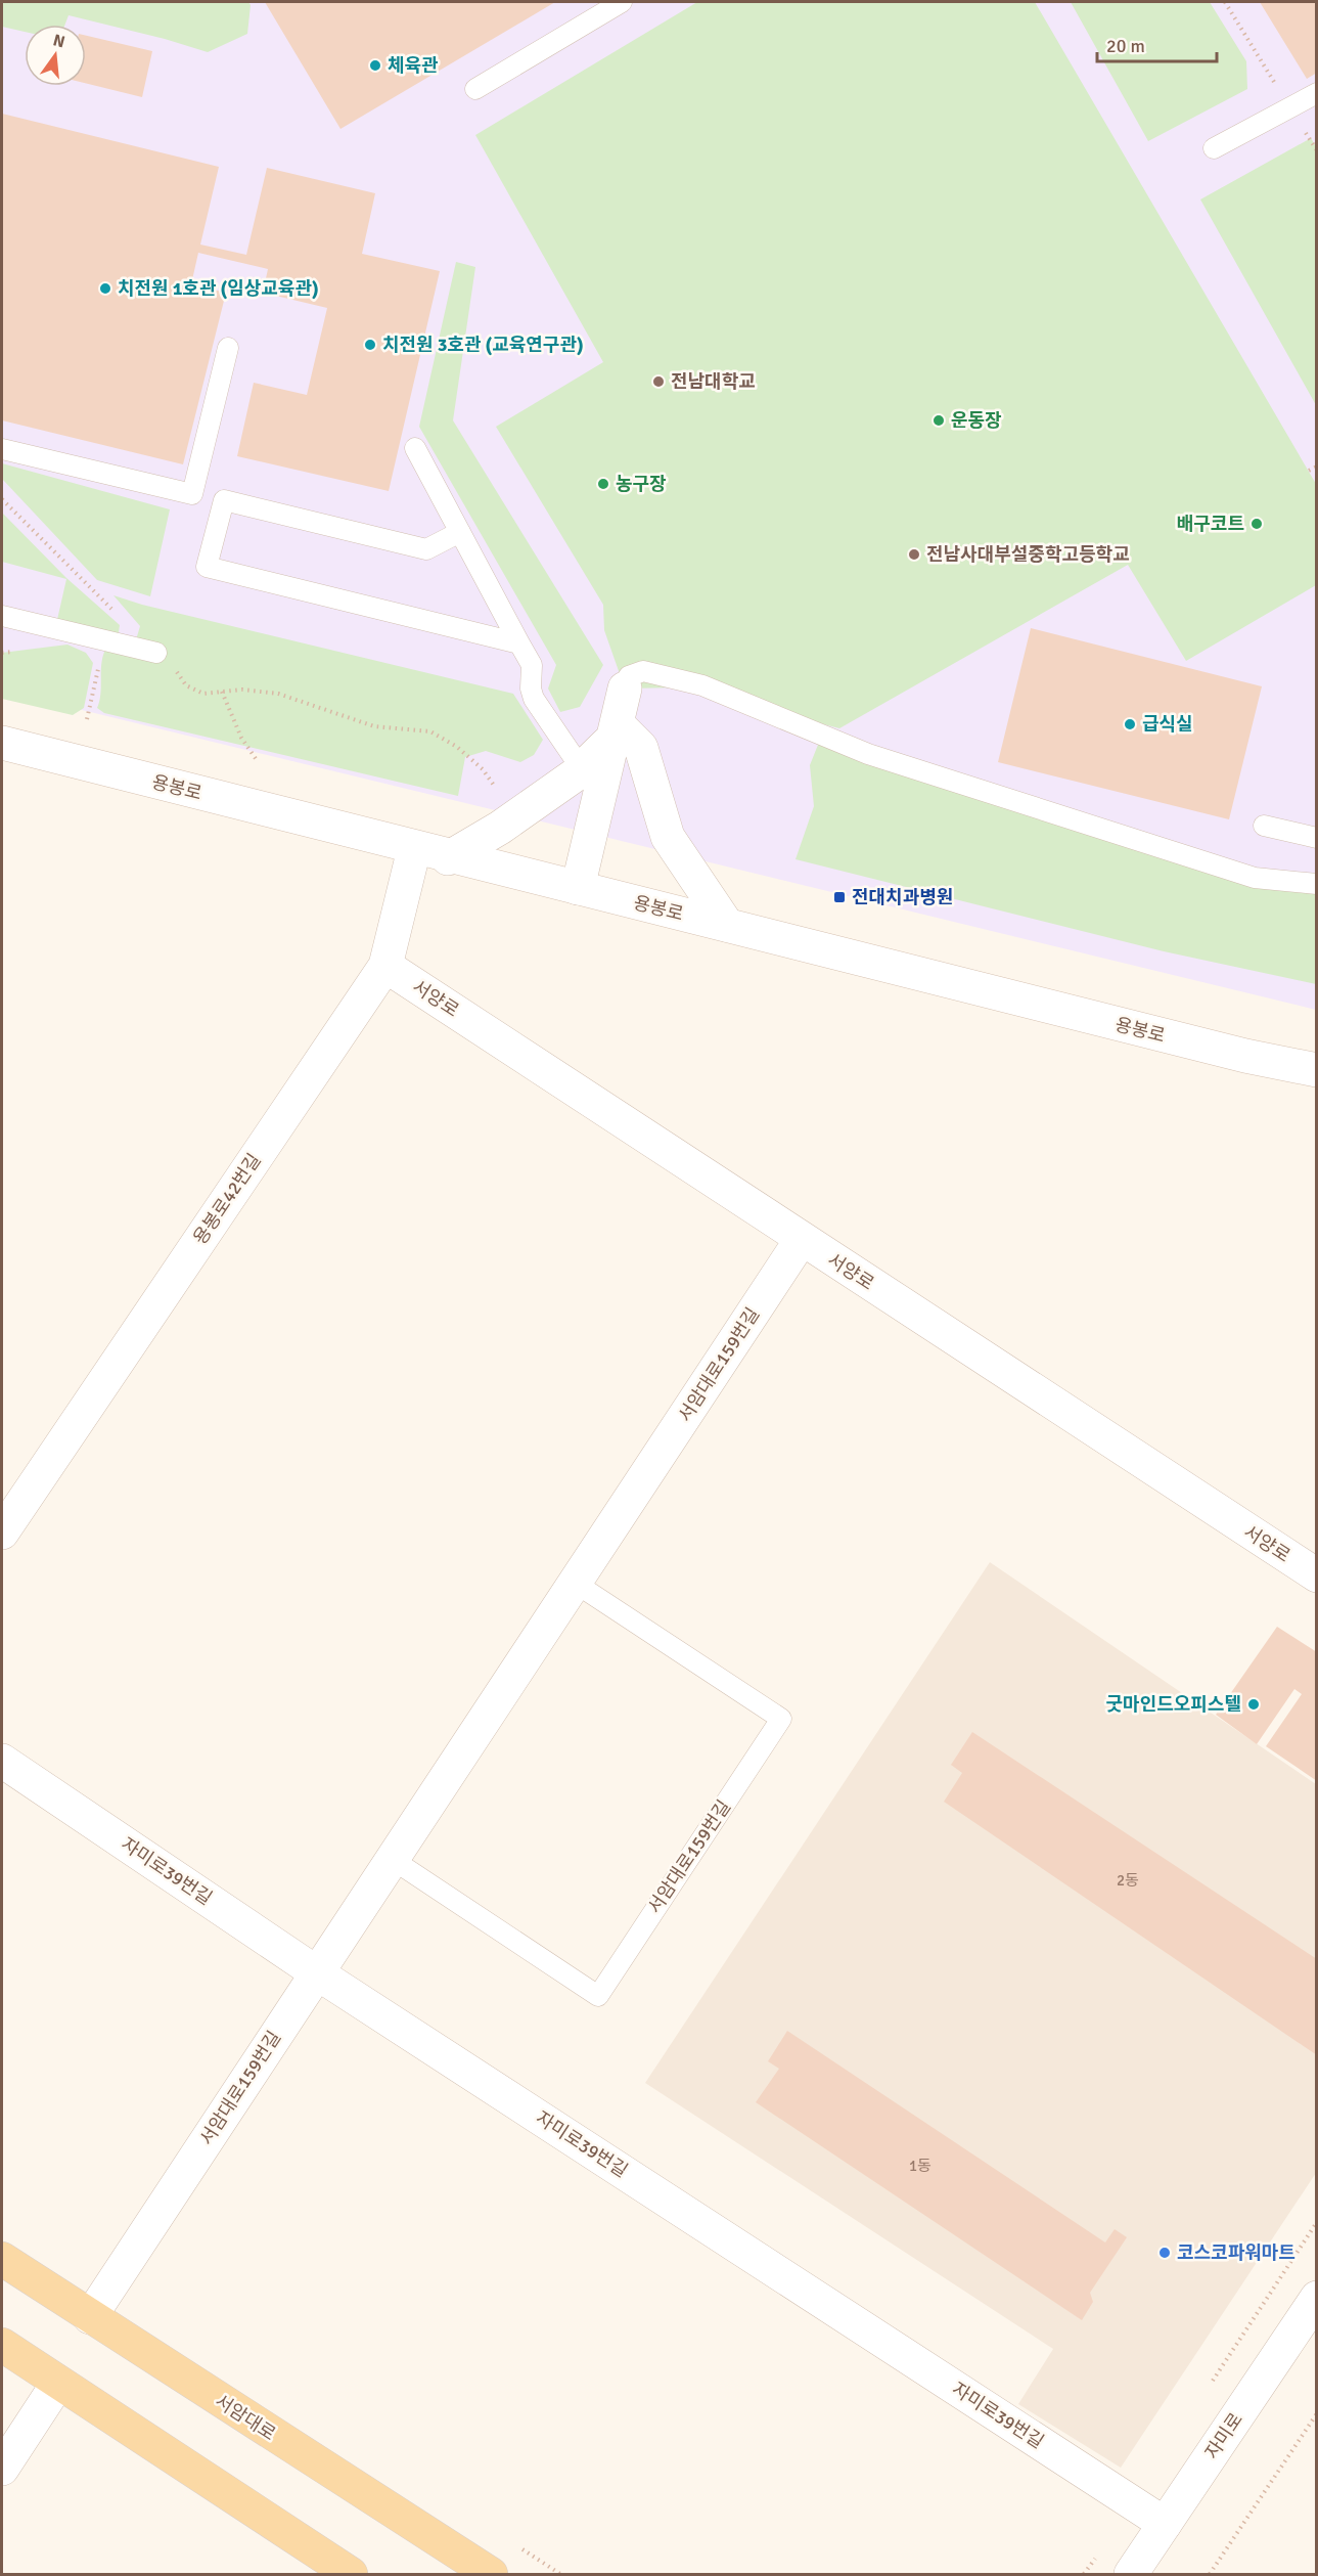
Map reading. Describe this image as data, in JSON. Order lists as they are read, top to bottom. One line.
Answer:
{"streets":{"main road":["서암대로"],"street":["용봉로","서양로","용봉로42번길","서암대로159번길","자미로39번길","자미로"]},"crossings":[["용봉로","용봉로42번길"],["서양로","용봉로42번길"],["서양로","서암대로159번길"],["서암대로159번길","자미로39번길"],["서암대로159번길","서암대로"],["자미로39번길","자미로"]],"places":{"other":["체육관","치전원 1호관 (임상교육관)","치전원 3호관 (교육연구관)","전남대학교","운동장","농구장","배구코트","전남사대부설중학고등학교","급식실","굿마인드오피스텔","코스코파워마트"],"transit":["전대치과병원"]},"house_numbers":["2동","1동"],"scale_bar":"20 m","north":"top"}
